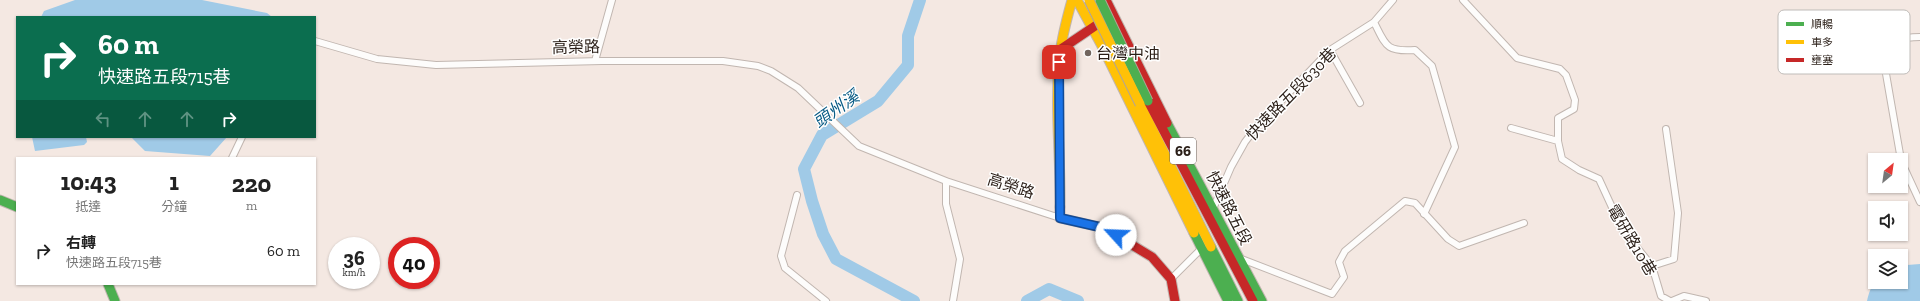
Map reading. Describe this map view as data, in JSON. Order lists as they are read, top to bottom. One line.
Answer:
{"streets":{"main road":["高榮路","66","快速路五段"],"street":["快速路五段630巷","電研路10巷"]},"crossings":[["快速路五段630巷","快速路五段"]],"water":["頭州溪"],"places":["台灣中油"],"legend":["順暢","車多","壅塞"],"north":"top right","page":{"turn":["60 m","快速路五段715巷"],"eta":["10:43","抵達","1","分鐘","220","m"],"list":[{"name":"右轉","note":"快速路五段715巷","value":"60 m"}],"speed":"36 km/h","limit":"40"}}
